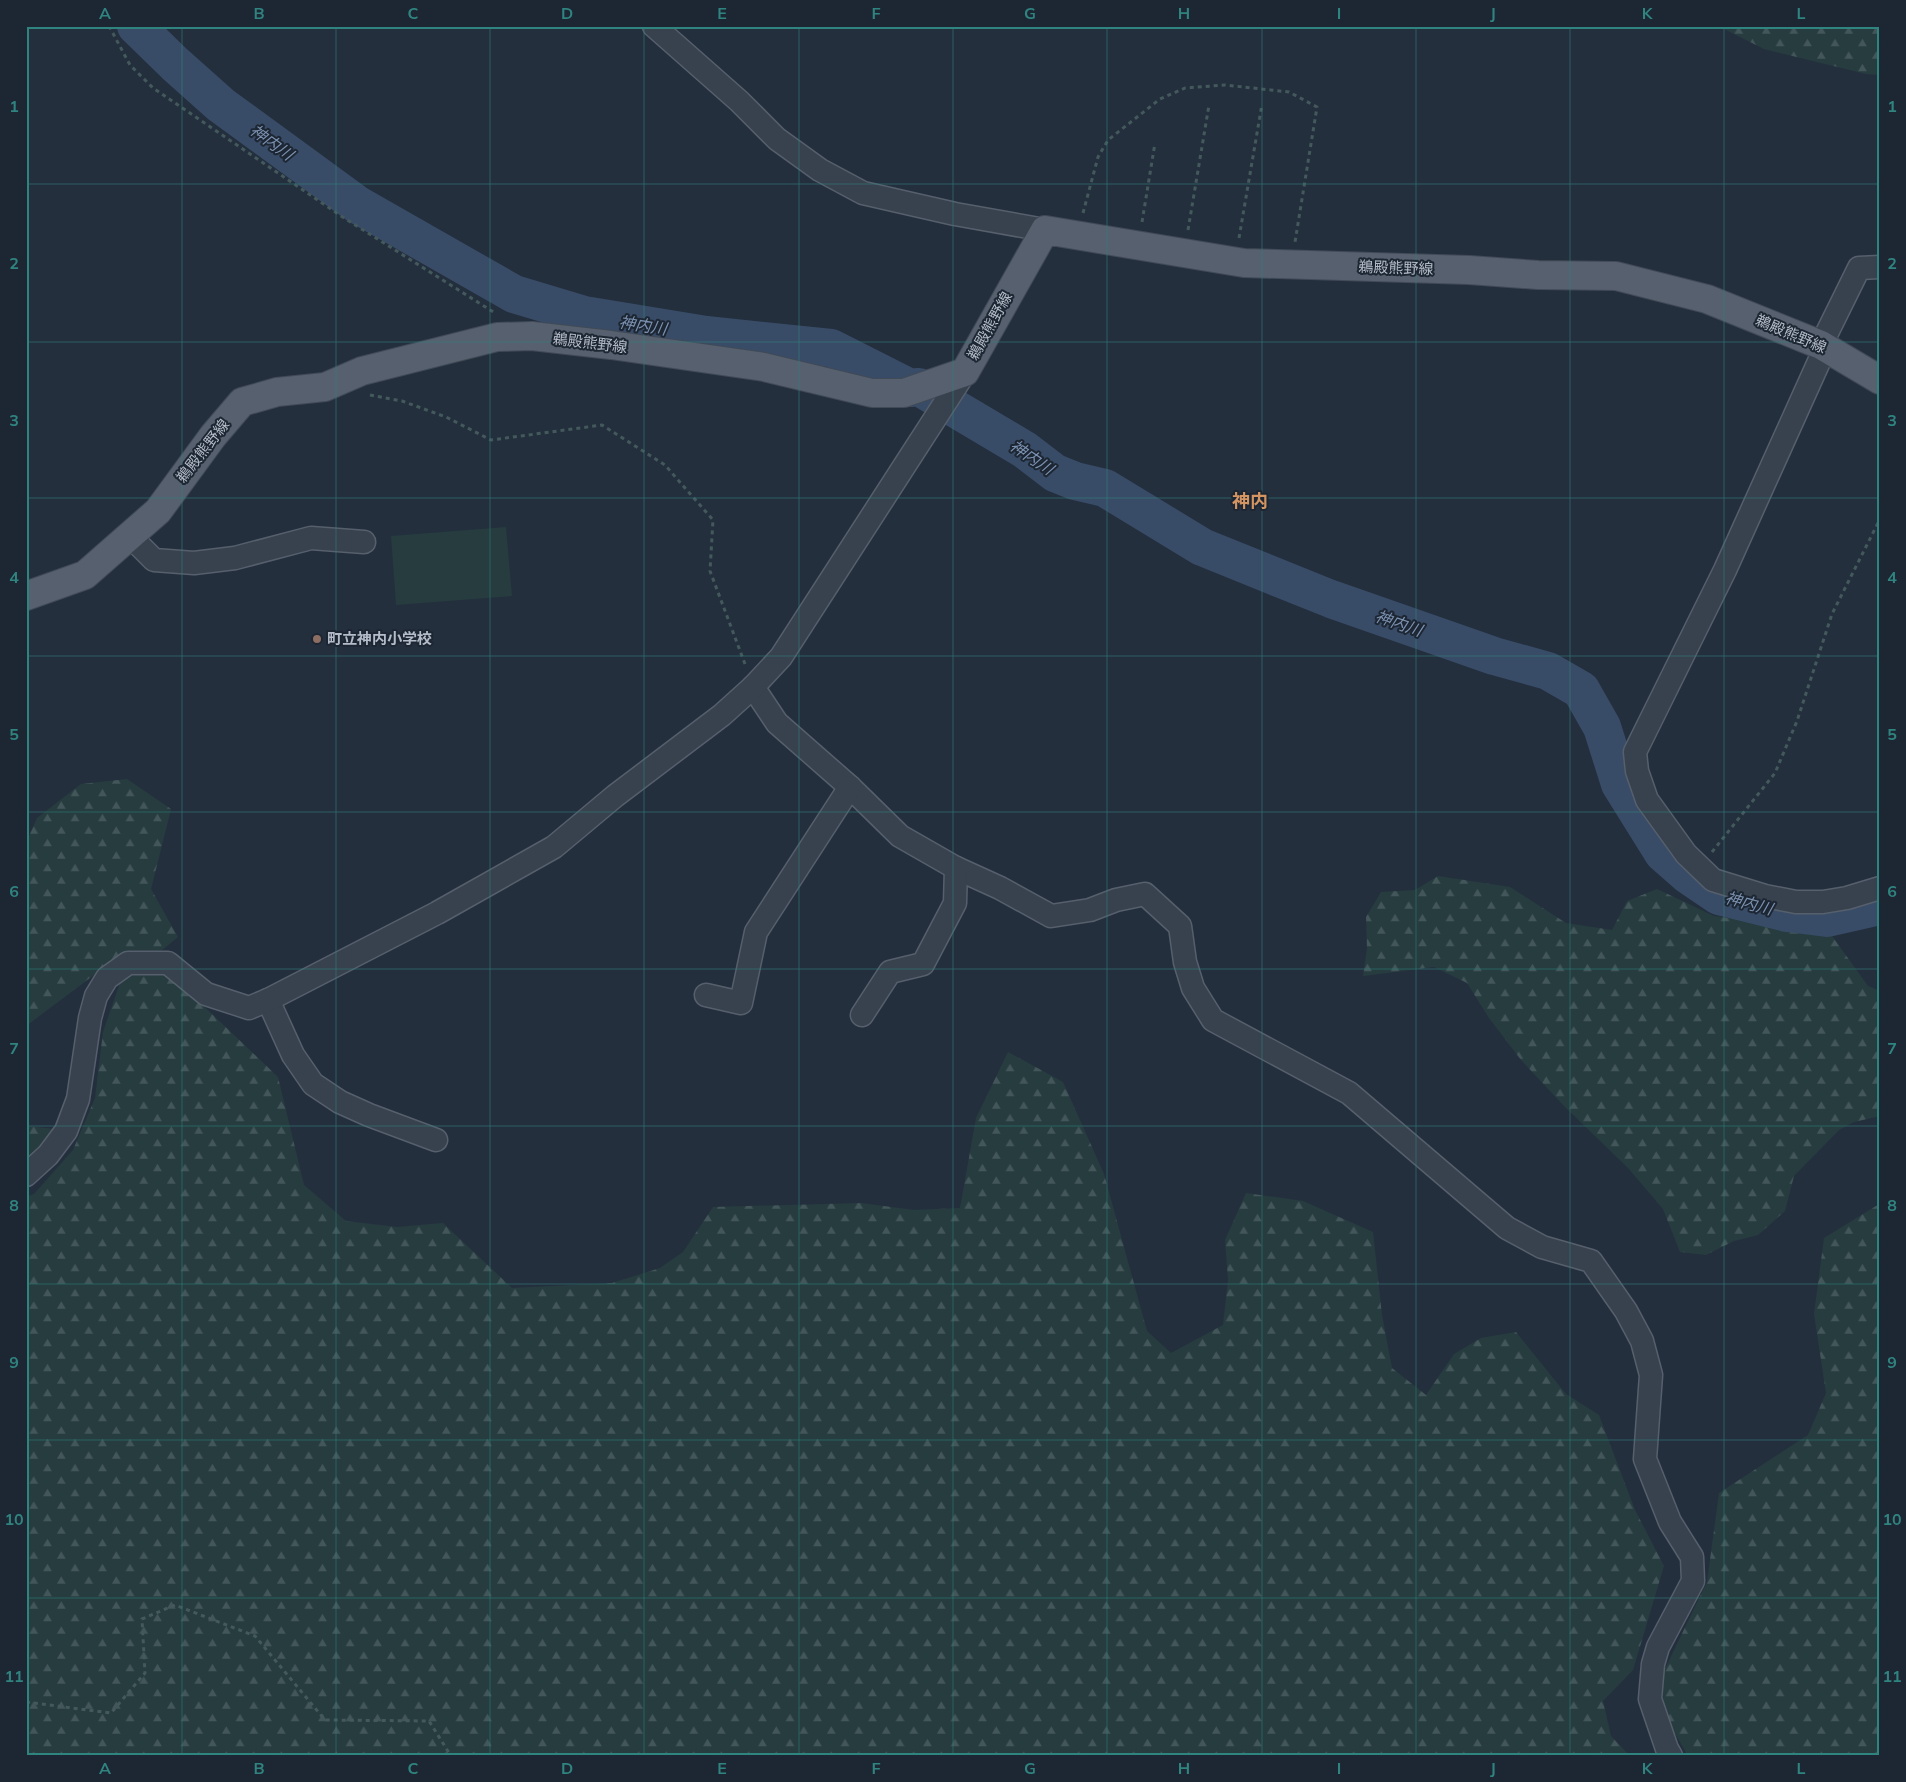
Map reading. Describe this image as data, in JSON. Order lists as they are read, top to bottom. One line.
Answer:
{"streets":{"main road":["鵜殿熊野線"]},"districts":["神内"],"water":["神内川"],"places":["町立神内小学校"],"grid":{"columns":["A","B","C","D","E","F","G","H","I","J","K","L"],"rows":["1","2","3","4","5","6","7","8","9","10","11"]}}
